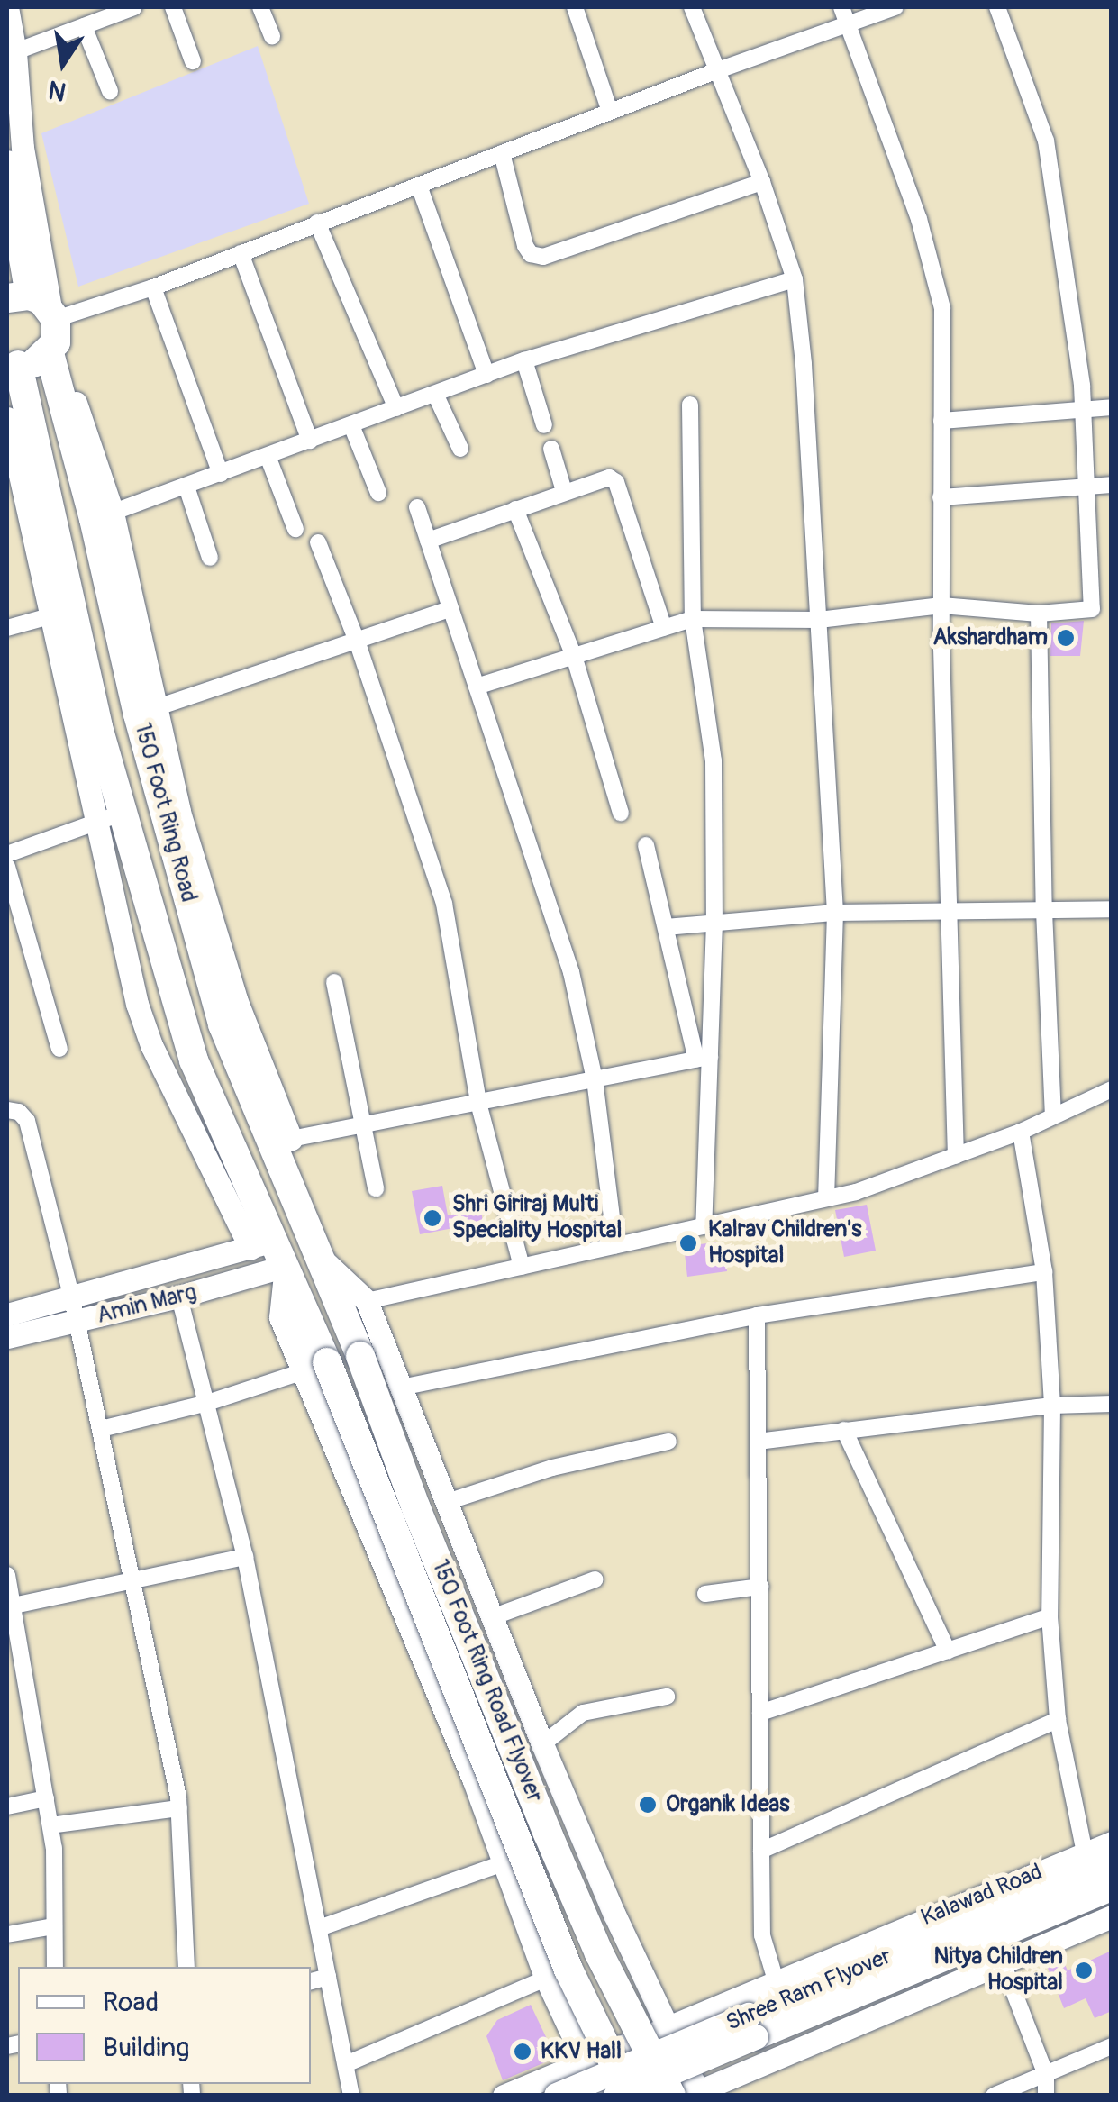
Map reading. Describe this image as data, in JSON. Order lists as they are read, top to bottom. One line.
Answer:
{"streets":{"highway":["150 Foot Ring Road","150 Foot Ring Road Flyover"],"main road":["Shree Ram Flyover"],"street":["Amin Marg","Kalawad Road"]},"crossings":[["150 Foot Ring Road","Amin Marg"],["150 Foot Ring Road","150 Foot Ring Road Flyover"],["Amin Marg","150 Foot Ring Road Flyover"]],"places":["Akshardham","Shri Giriraj Multi Speciality Hospital","Kalrav Children's Hospital","Organik Ideas","Nitya Children Hospital","KKV Hall"],"legend":["Road","Building"],"north":"bottom"}
